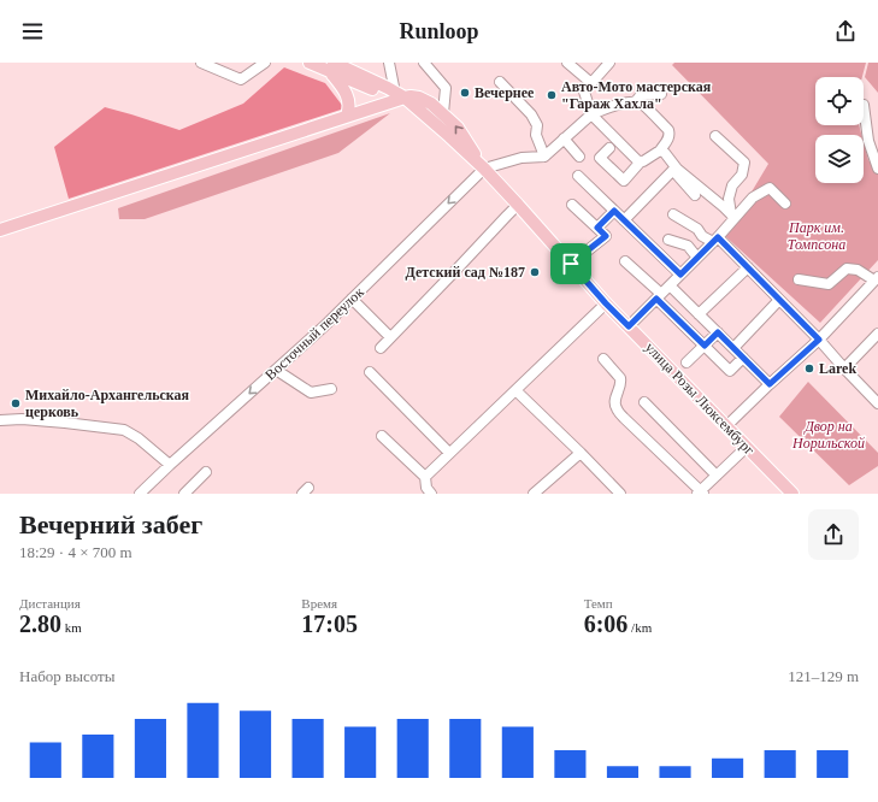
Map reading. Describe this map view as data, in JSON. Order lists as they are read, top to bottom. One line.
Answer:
{"streets":{"main road":["улица Розы Люксембург"],"street":["Восточный переулок"]},"crossings":[["Восточный переулок","улица Розы Люксембург"]],"parks":["Парк им. Томпсона","Двор на Норильской"],"places":["Вечернее","Авто-Мото мастерская \"Гараж Хахла\"","Детский сад №187","Larek","Михайло-Архангельская церковь"],"page":{"header":"Runloop","heading":["Вечерний забег","18:29 · 4 × 700 m"],"stats":[["Дистанция","2.80 km"],["Время","17:05"],["Темп","6:06 /km"]],"chart":["Набор высоты","121–129 m"]}}
